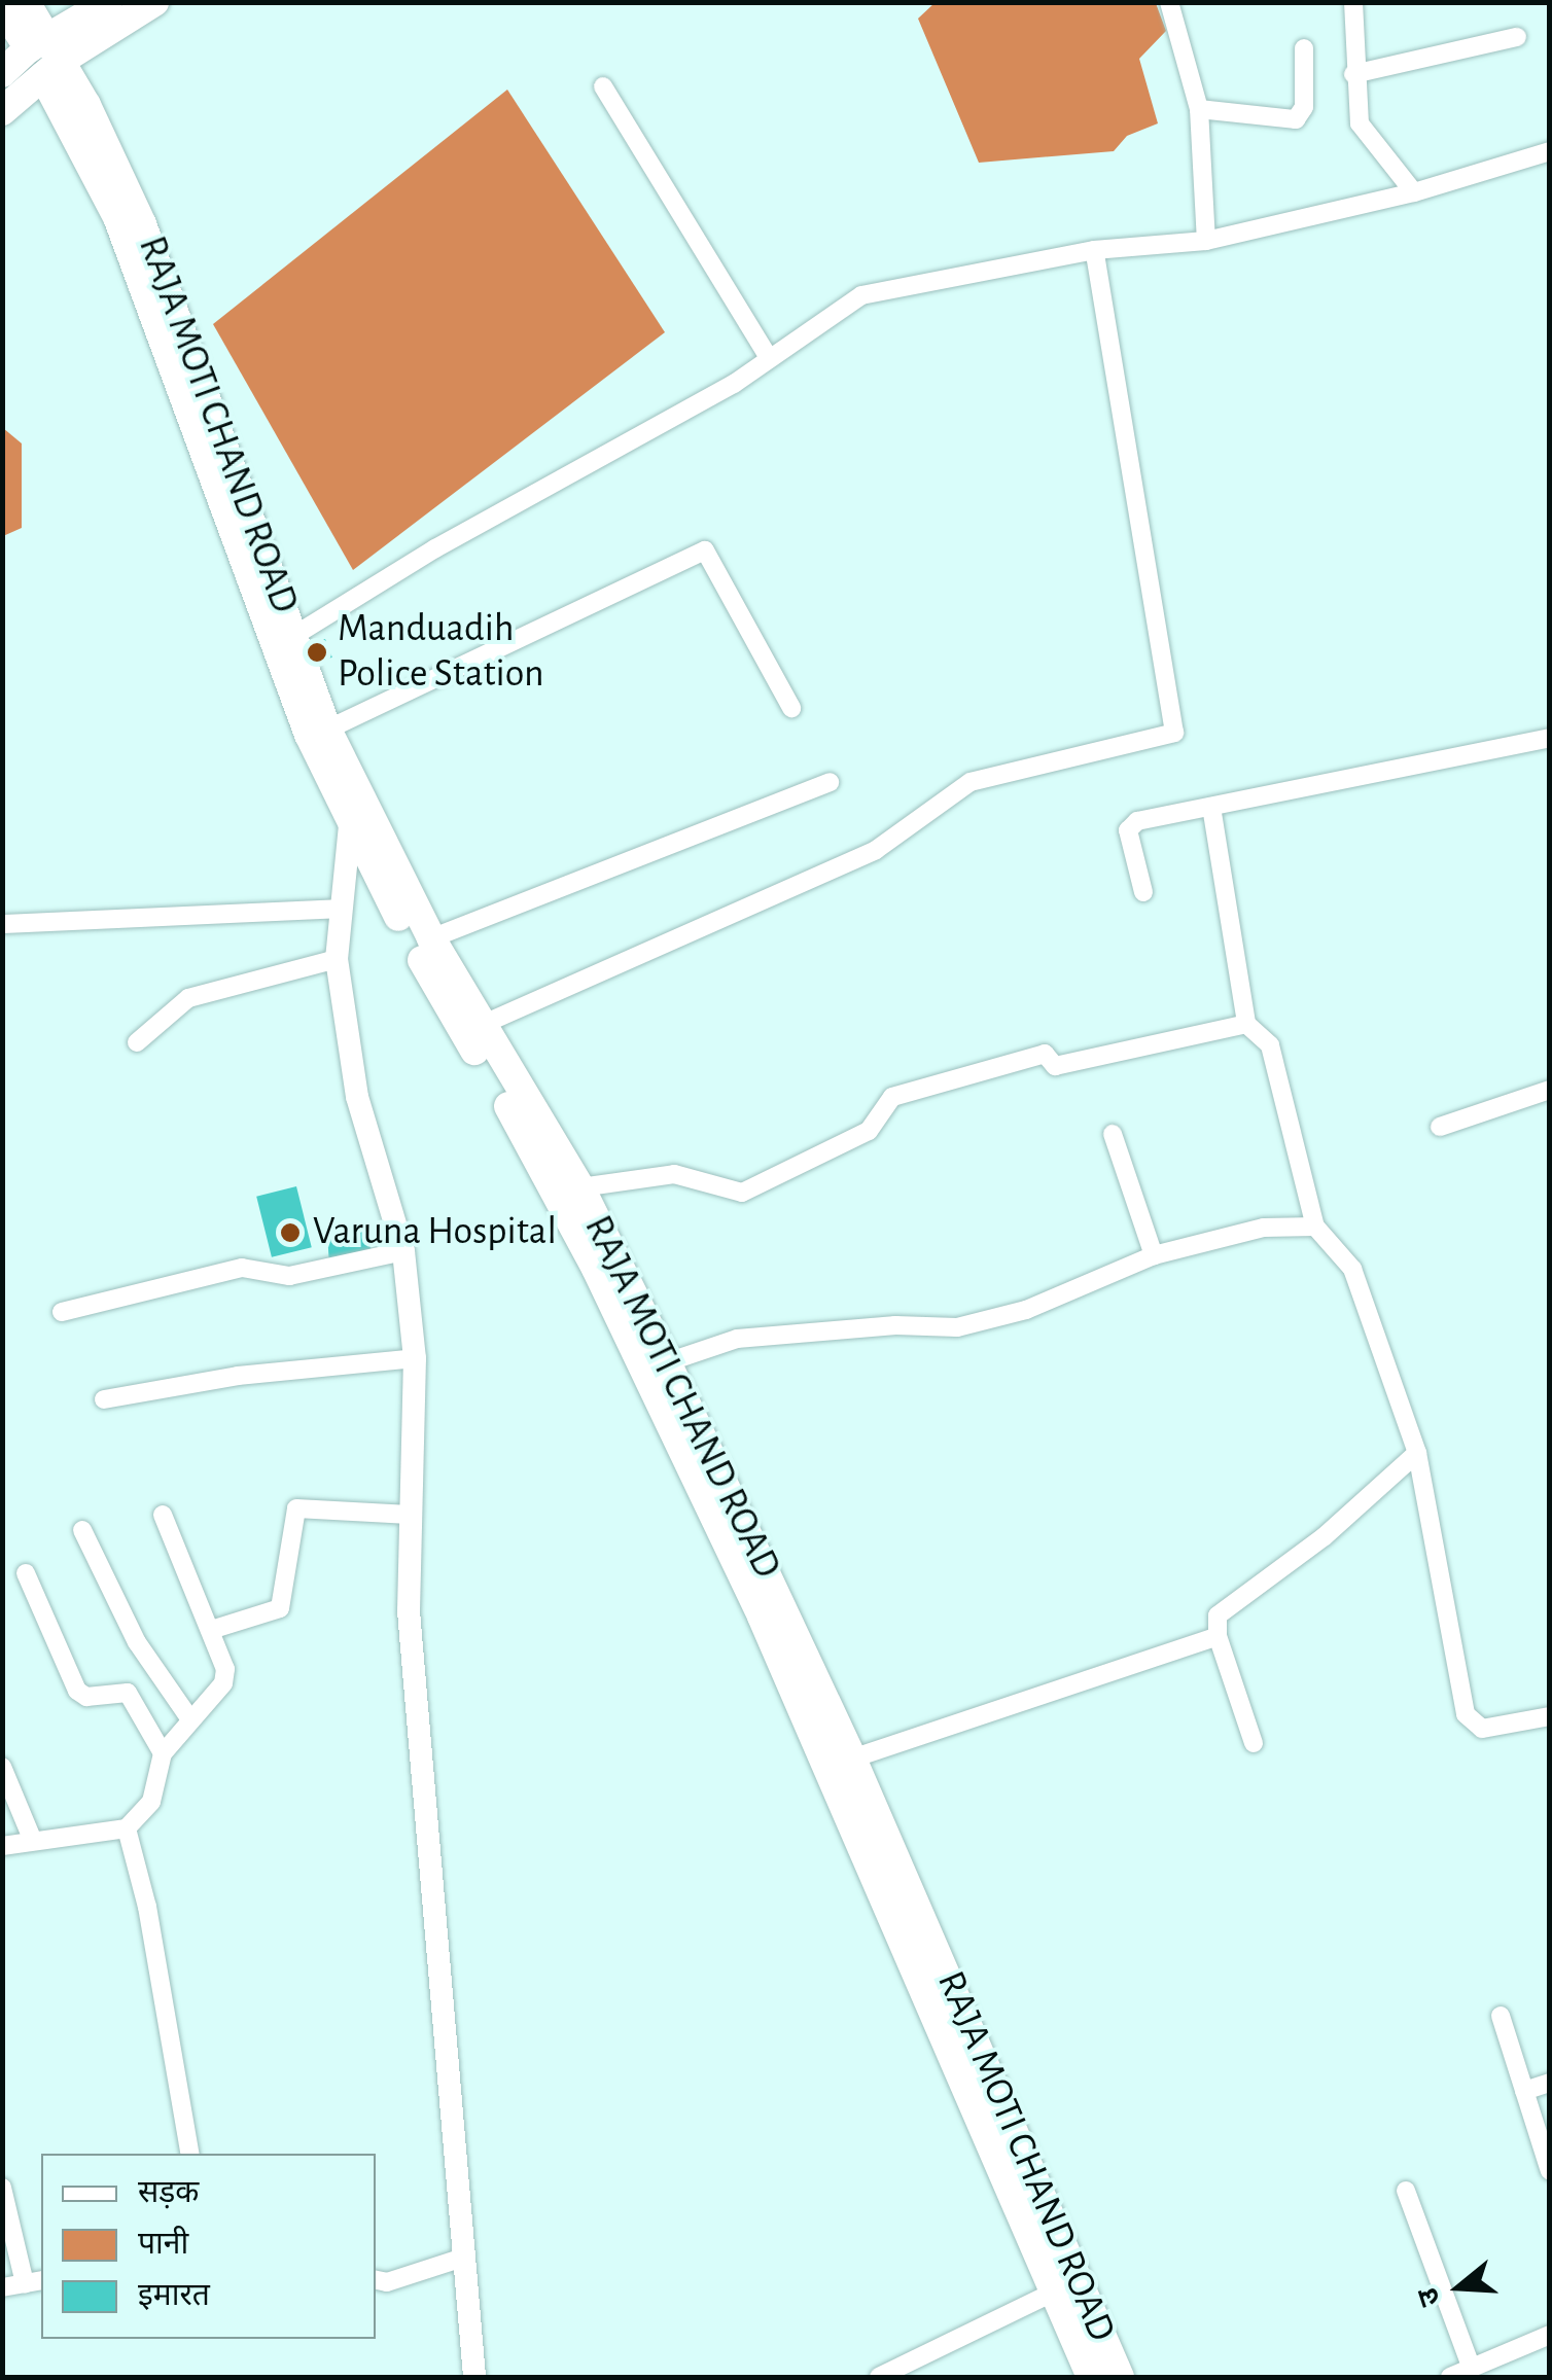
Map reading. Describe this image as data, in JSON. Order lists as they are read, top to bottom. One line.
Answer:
{"streets":{"main road":["RAJA MOTI CHAND ROAD"]},"places":["Manduadih Police Station","Varuna Hospital"],"legend":["सड़क","पानी","इमारत"],"north":"left"}
